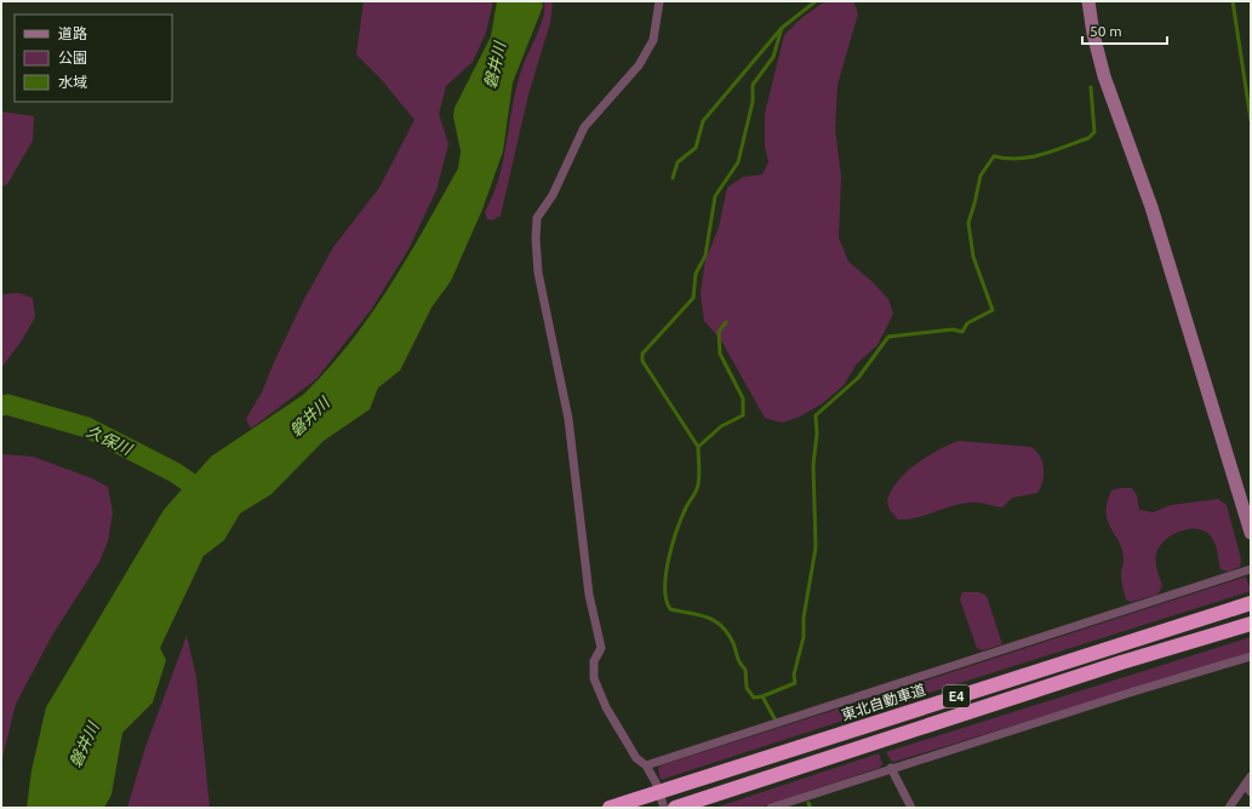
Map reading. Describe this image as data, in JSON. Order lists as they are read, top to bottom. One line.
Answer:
{"streets":{"highway":["E4","東北自動車道"]},"water":["磐井川","久保川"],"legend":["道路","公園","水域"],"scale_bar":"50 m"}
